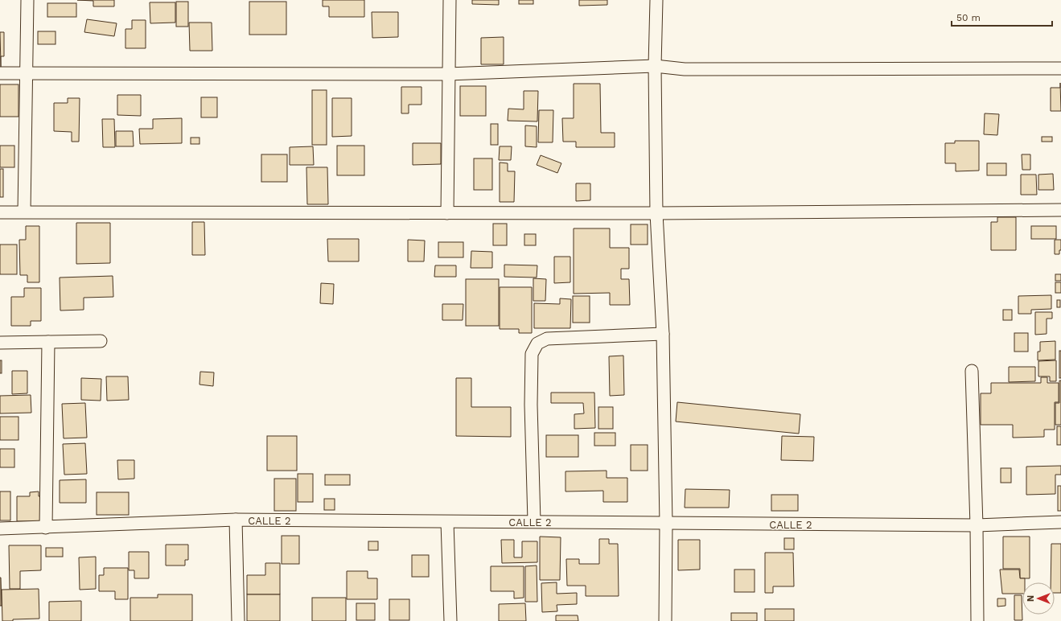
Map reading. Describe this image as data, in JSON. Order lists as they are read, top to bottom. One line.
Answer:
{"streets":{"street":["CALLE 2"]},"scale_bar":"50 m","north":"left"}
